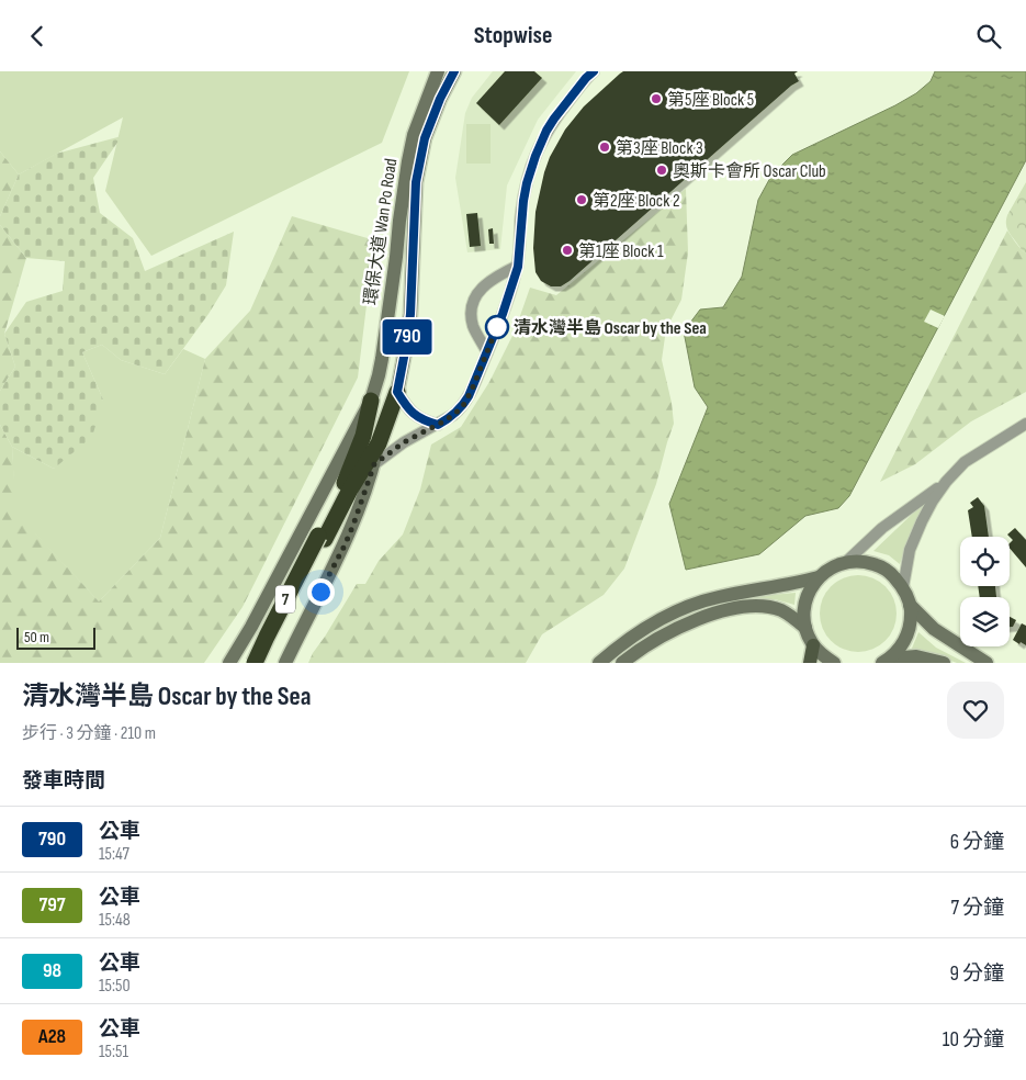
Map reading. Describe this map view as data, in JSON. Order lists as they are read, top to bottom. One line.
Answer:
{"streets":{"highway":["環保大道 Wan Po Road","7"]},"places":["第5座 Block 5","第3座 Block 3","奧斯卡會所 Oscar Club","第2座 Block 2","第1座 Block 1","清水灣半島 Oscar by the Sea"],"lines":["bus line 790"],"scale_bar":"50 m","page":{"header":"Stopwise","on_map":"790","scale":"50 m","heading":[["清水灣半島 Oscar by the Sea","步行 · 3 分鐘 · 210 m"],"發車時間"],"list":[{"mark":"790","name":"公車","note":"15:47","value":"6 分鐘"},{"mark":"797","name":"公車","note":"15:48","value":"7 分鐘"},{"mark":"98","name":"公車","note":"15:50","value":"9 分鐘"},{"mark":"A28","name":"公車","note":"15:51","value":"10 分鐘"}]}}
